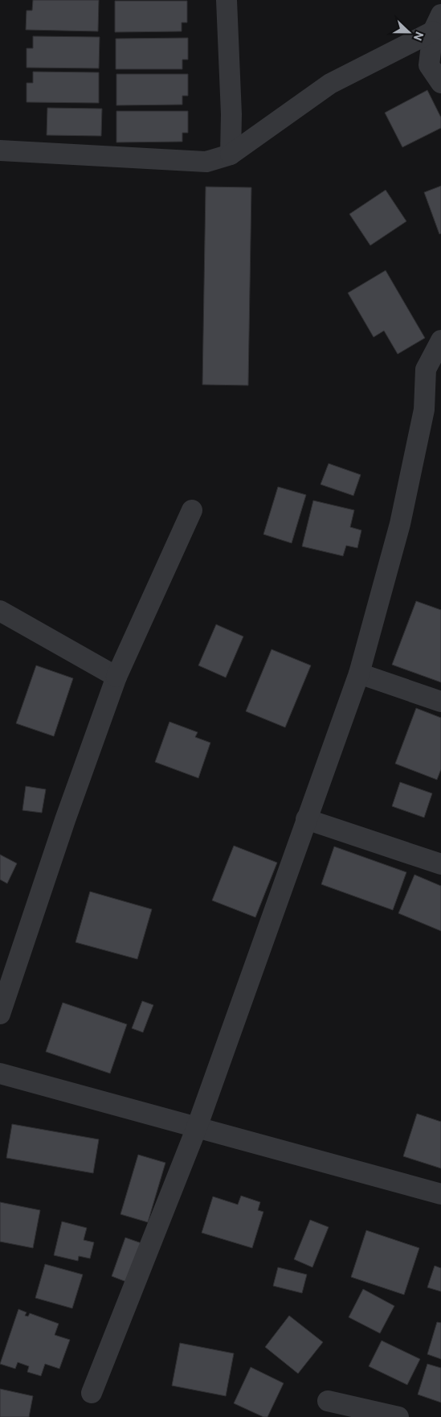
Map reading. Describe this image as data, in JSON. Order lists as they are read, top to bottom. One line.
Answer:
{"north":"right"}
